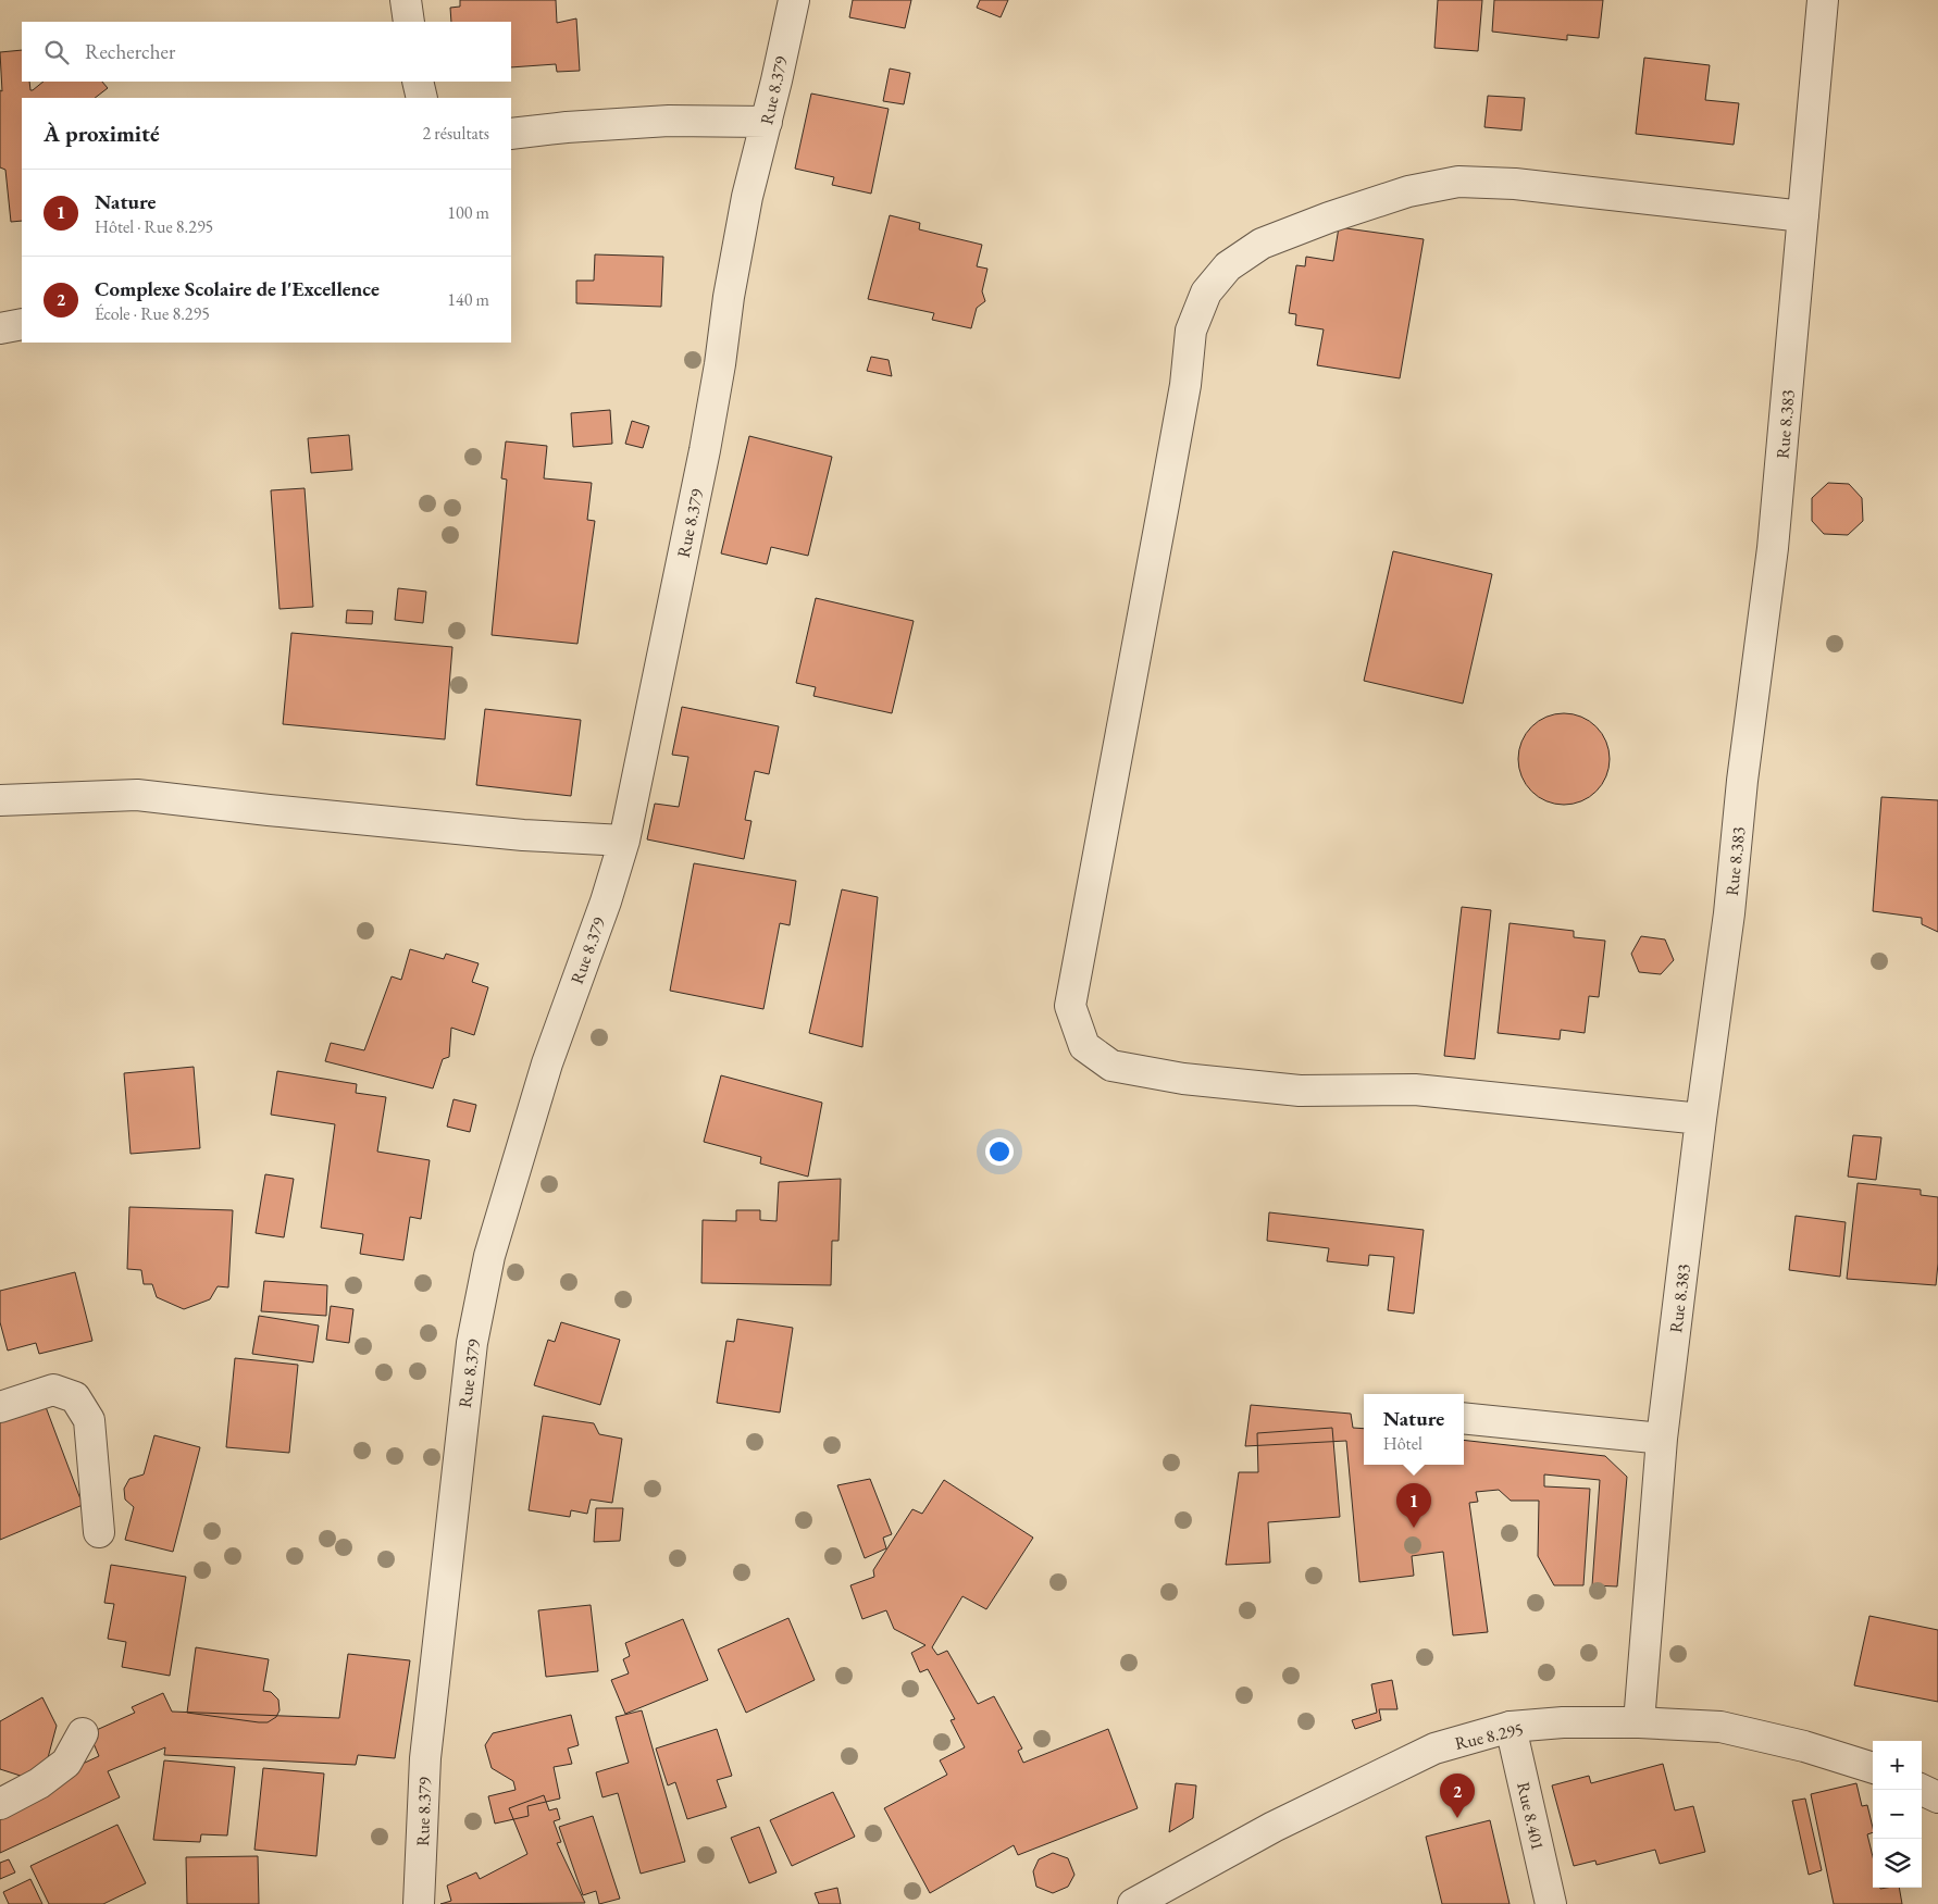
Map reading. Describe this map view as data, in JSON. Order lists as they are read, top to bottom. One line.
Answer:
{"streets":{"street":["Rue 8.379","Rue 8.383","Rue 8.295","Rue 8.401"]},"crossings":[["Rue 8.383","Rue 8.295"],["Rue 8.295","Rue 8.401"]],"page":{"search":"Rechercher","heading":["À proximité","2 résultats"],"list":[{"mark":"1","name":"Nature","note":"Hôtel · Rue 8.295","value":"100 m"},{"mark":"2","name":"Complexe Scolaire de l'Excellence","note":"École · Rue 8.295","value":"140 m"}],"popup":["Nature","Hôtel"],"pins":["1","2"],"map_buttons":["+","−"]}}
